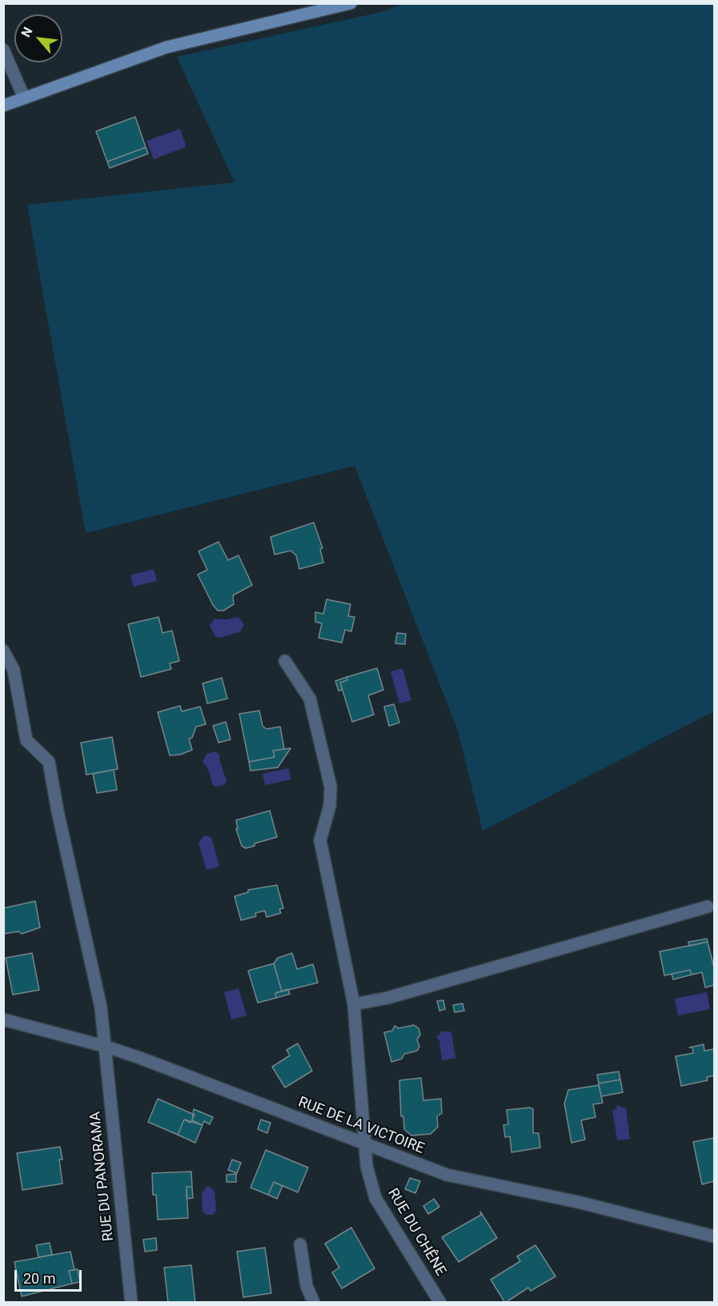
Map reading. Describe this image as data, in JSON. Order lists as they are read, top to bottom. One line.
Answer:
{"streets":{"street":["RUE DE LA VICTOIRE","RUE DU PANORAMA","RUE DU CHÊNE"]},"crossings":[["RUE DE LA VICTOIRE","RUE DU PANORAMA"],["RUE DE LA VICTOIRE","RUE DU CHÊNE"]],"scale_bar":"20 m","north":"top left"}
